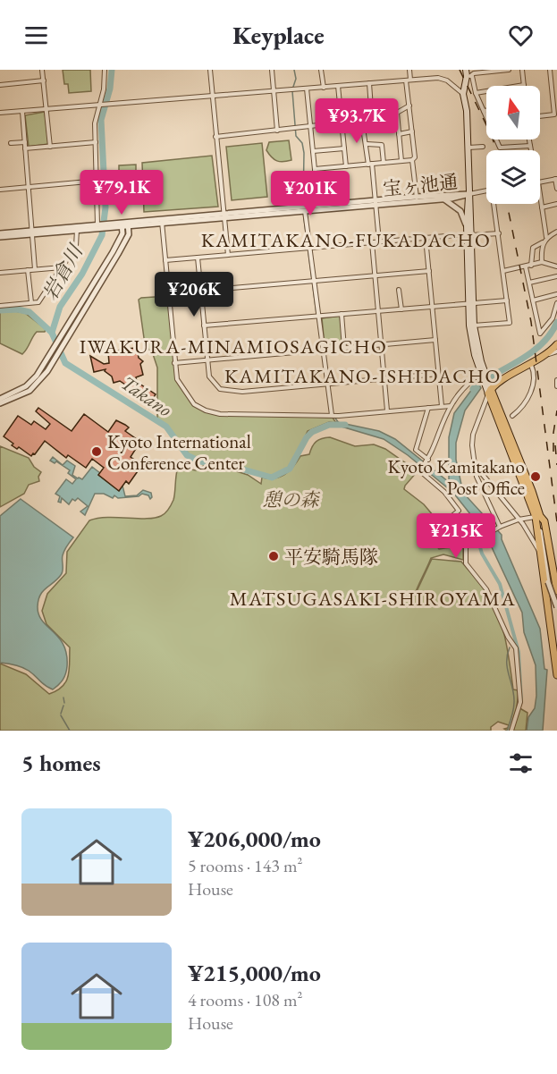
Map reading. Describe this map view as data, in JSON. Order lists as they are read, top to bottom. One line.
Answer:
{"streets":{"street":["宝ヶ池通"]},"districts":["KAMITAKANO-FUKADACHO","IWAKURA-MINAMIOSAGICHO","KAMITAKANO-ISHIDACHO","MATSUGASAKI-SHIROYAMA"],"water":["岩倉川","Takano"],"parks":["憩の森"],"places":["Kyoto International Conference Center","Kyoto Kamitakano Post Office","平安騎馬隊"],"north":"top","page":{"header":"Keyplace","price":["¥93.7K","¥79.1K","¥201K","¥206K","¥215K"],"heading":"5 homes","list":[{"name":"¥206,000/mo","note":"5 rooms · 143 m² · House"},{"name":"¥215,000/mo","note":"4 rooms · 108 m² · House"}]}}
